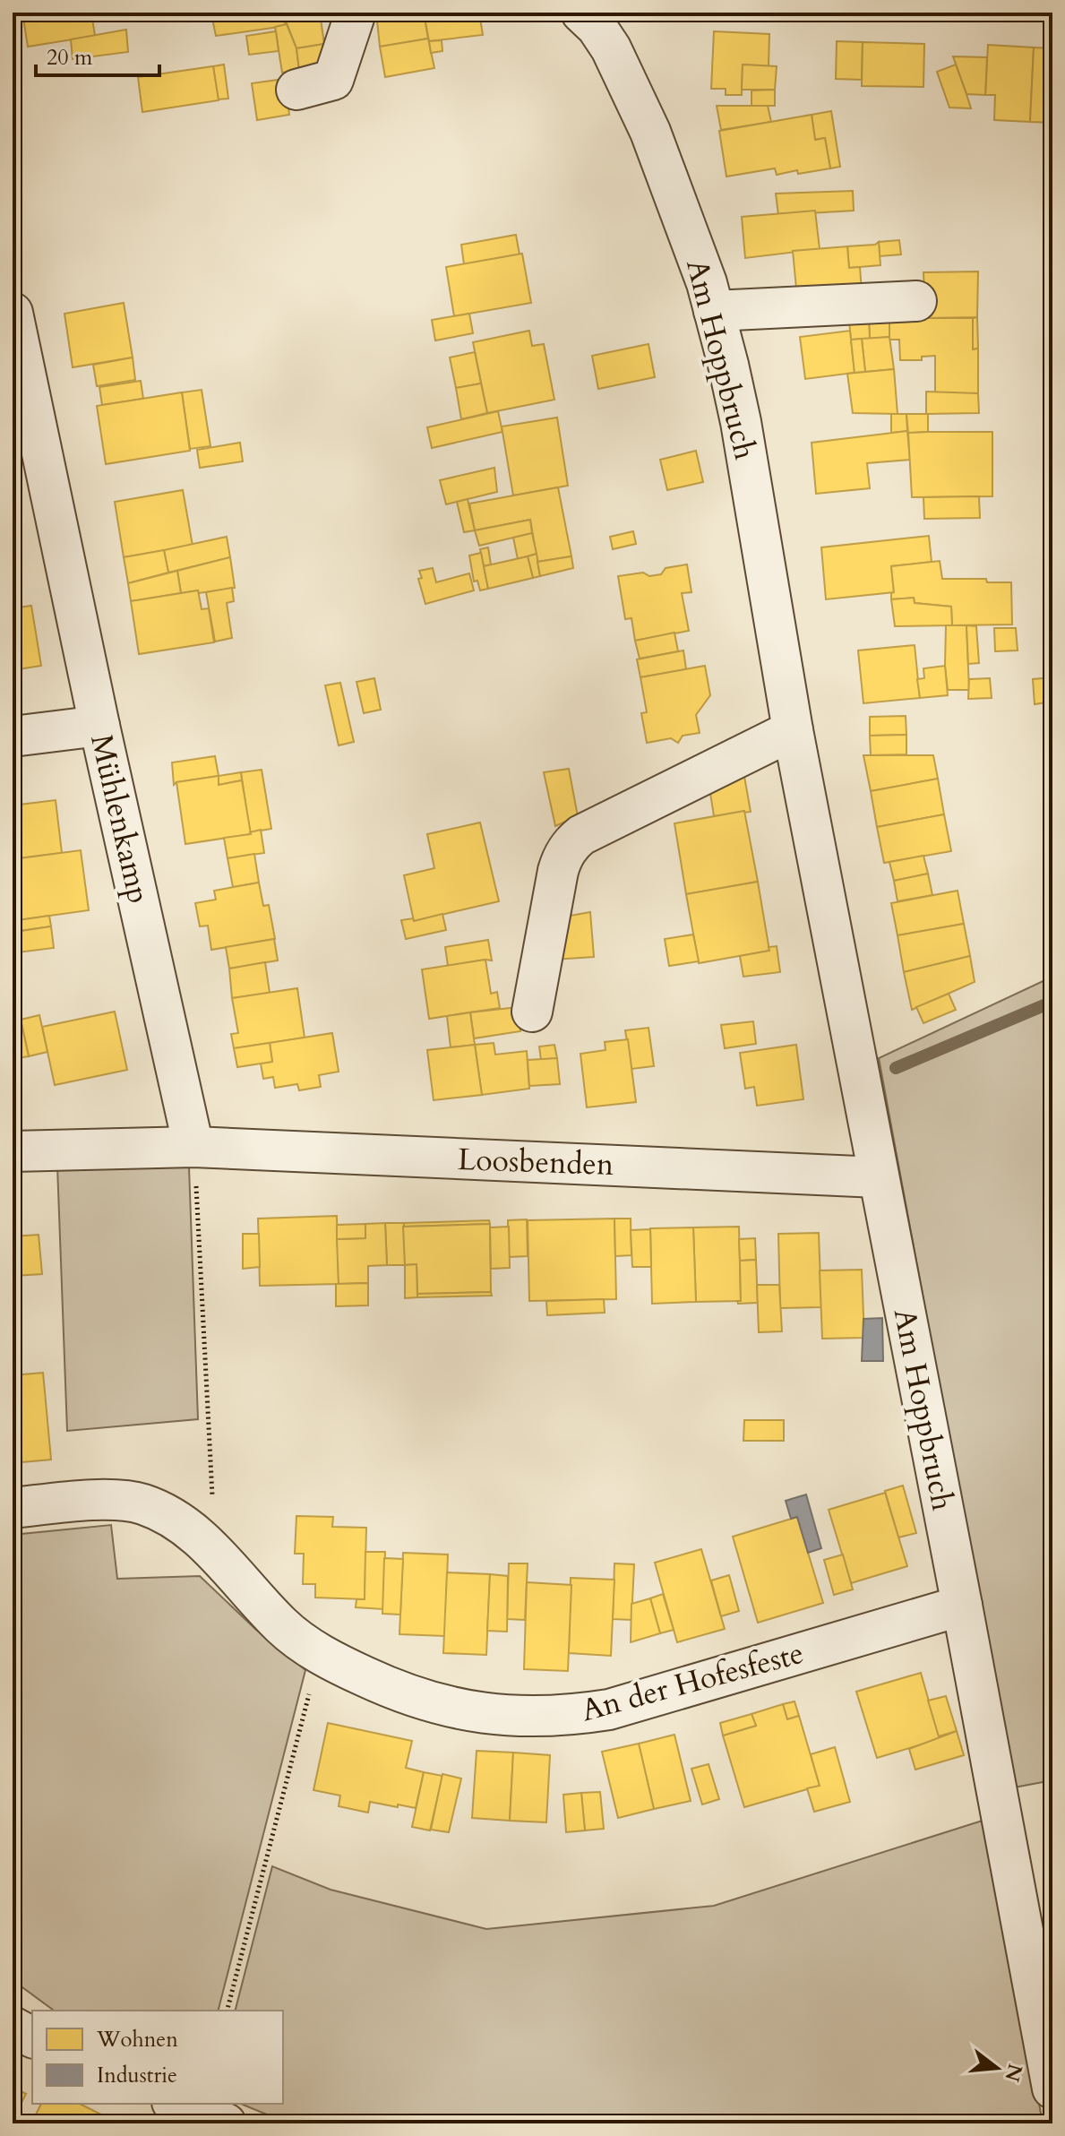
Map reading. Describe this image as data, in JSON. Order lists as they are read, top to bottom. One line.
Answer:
{"streets":{"street":["Am Hoppbruch","Mühlenkamp","Loosbenden","An der Hofesfeste"]},"crossings":[["Am Hoppbruch","Loosbenden"],["Am Hoppbruch","An der Hofesfeste"],["Mühlenkamp","Loosbenden"]],"legend":["Wohnen","Industrie"],"scale_bar":"20 m","north":"right"}
